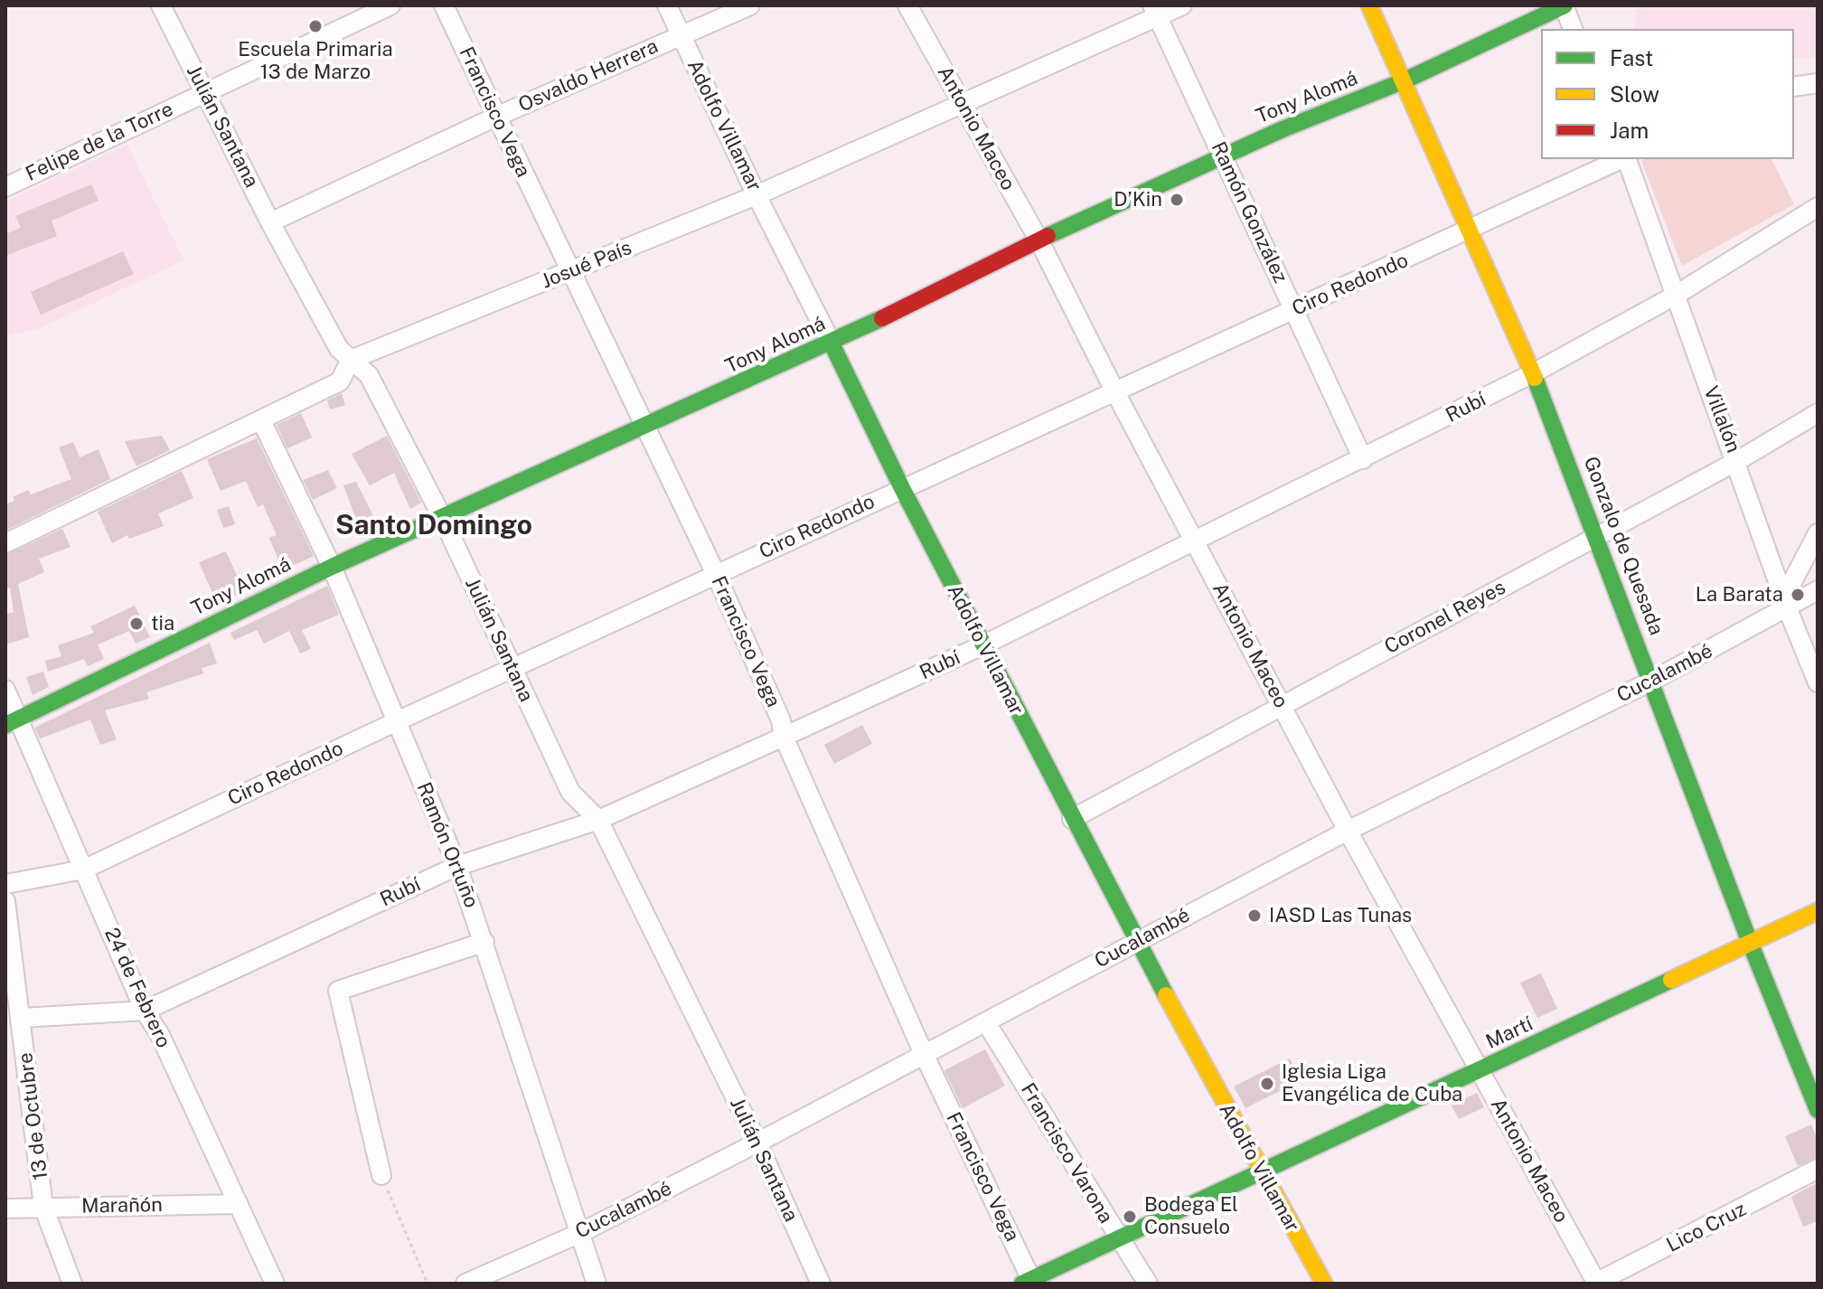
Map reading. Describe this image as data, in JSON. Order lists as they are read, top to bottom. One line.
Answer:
{"streets":{"street":["Osvaldo Herrera","Tony Alomá","Francisco Vega","Adolfo Villamar","Julián Santana","Antonio Maceo","Felipe de la Torre","Ramón González","Josué País","Ciro Redondo","Rubí","Villalón","Gonzalo de Quesada","Coronel Reyes","Cucalambé","Ramón Ortuño","24 de Febrero","Martí","13 de Octubre","Francisco Varona","Marañón","Lico Cruz"]},"crossings":[["Osvaldo Herrera","Francisco Vega"],["Osvaldo Herrera","Adolfo Villamar"],["Osvaldo Herrera","Julián Santana"],["Tony Alomá","Francisco Vega"],["Tony Alomá","Adolfo Villamar"],["Tony Alomá","Julián Santana"],["Tony Alomá","Antonio Maceo"],["Tony Alomá","Ramón González"],["Tony Alomá","Gonzalo de Quesada"],["Tony Alomá","Ramón Ortuño"],["Tony Alomá","24 de Febrero"],["Francisco Vega","Josué País"],["Francisco Vega","Ciro Redondo"],["Francisco Vega","Rubí"],["Francisco Vega","Cucalambé"],["Francisco Vega","Martí"],["Adolfo Villamar","Josué País"],["Adolfo Villamar","Ciro Redondo"],["Adolfo Villamar","Rubí"],["Adolfo Villamar","Coronel Reyes"],["Adolfo Villamar","Cucalambé"],["Adolfo Villamar","Martí"],["Julián Santana","Felipe de la Torre"],["Julián Santana","Josué País"],["Julián Santana","Ciro Redondo"],["Julián Santana","Rubí"],["Julián Santana","Cucalambé"],["Antonio Maceo","Josué País"],["Antonio Maceo","Ciro Redondo"],["Antonio Maceo","Rubí"],["Antonio Maceo","Coronel Reyes"],["Antonio Maceo","Cucalambé"],["Antonio Maceo","Martí"],["Antonio Maceo","Lico Cruz"],["Ramón González","Josué País"],["Ramón González","Ciro Redondo"],["Ramón González","Rubí"],["Josué País","Ramón Ortuño"],["Ciro Redondo","Gonzalo de Quesada"],["Ciro Redondo","Ramón Ortuño"],["Ciro Redondo","24 de Febrero"],["Rubí","Villalón"],["Rubí","Gonzalo de Quesada"],["Rubí","Ramón Ortuño"],["Rubí","24 de Febrero"],["Rubí","13 de Octubre"],["Villalón","Coronel Reyes"],["Villalón","Cucalambé"],["Gonzalo de Quesada","Coronel Reyes"],["Gonzalo de Quesada","Cucalambé"],["Gonzalo de Quesada","Martí"],["Cucalambé","Ramón Ortuño"],["Cucalambé","Francisco Varona"],["24 de Febrero","Marañón"],["Martí","Francisco Varona"],["13 de Octubre","Marañón"]],"districts":["Santo Domingo"],"places":["Escuela Primaria 13 de Marzo","D’Kin","La Barata","tia","IASD Las Tunas","Iglesia Liga Evangélica de Cuba","Bodega El Consuelo"],"legend":["Fast","Slow","Jam"]}
